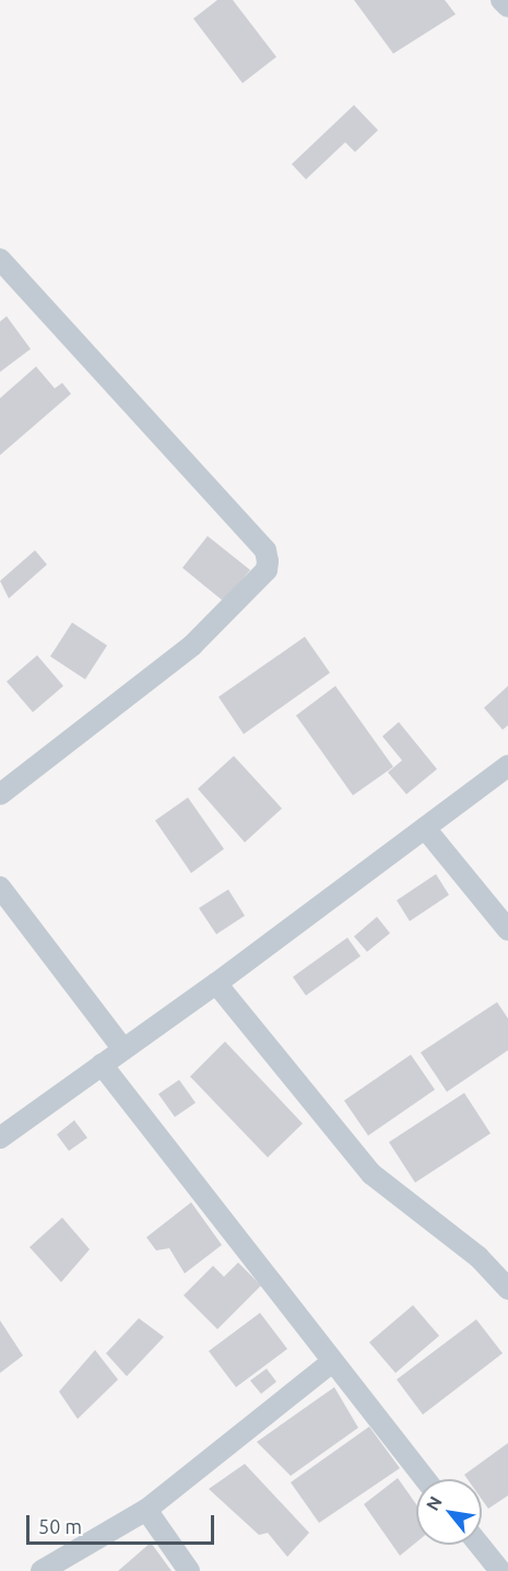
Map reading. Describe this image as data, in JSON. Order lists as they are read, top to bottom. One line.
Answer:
{"scale_bar":"50 m","north":"top left"}
